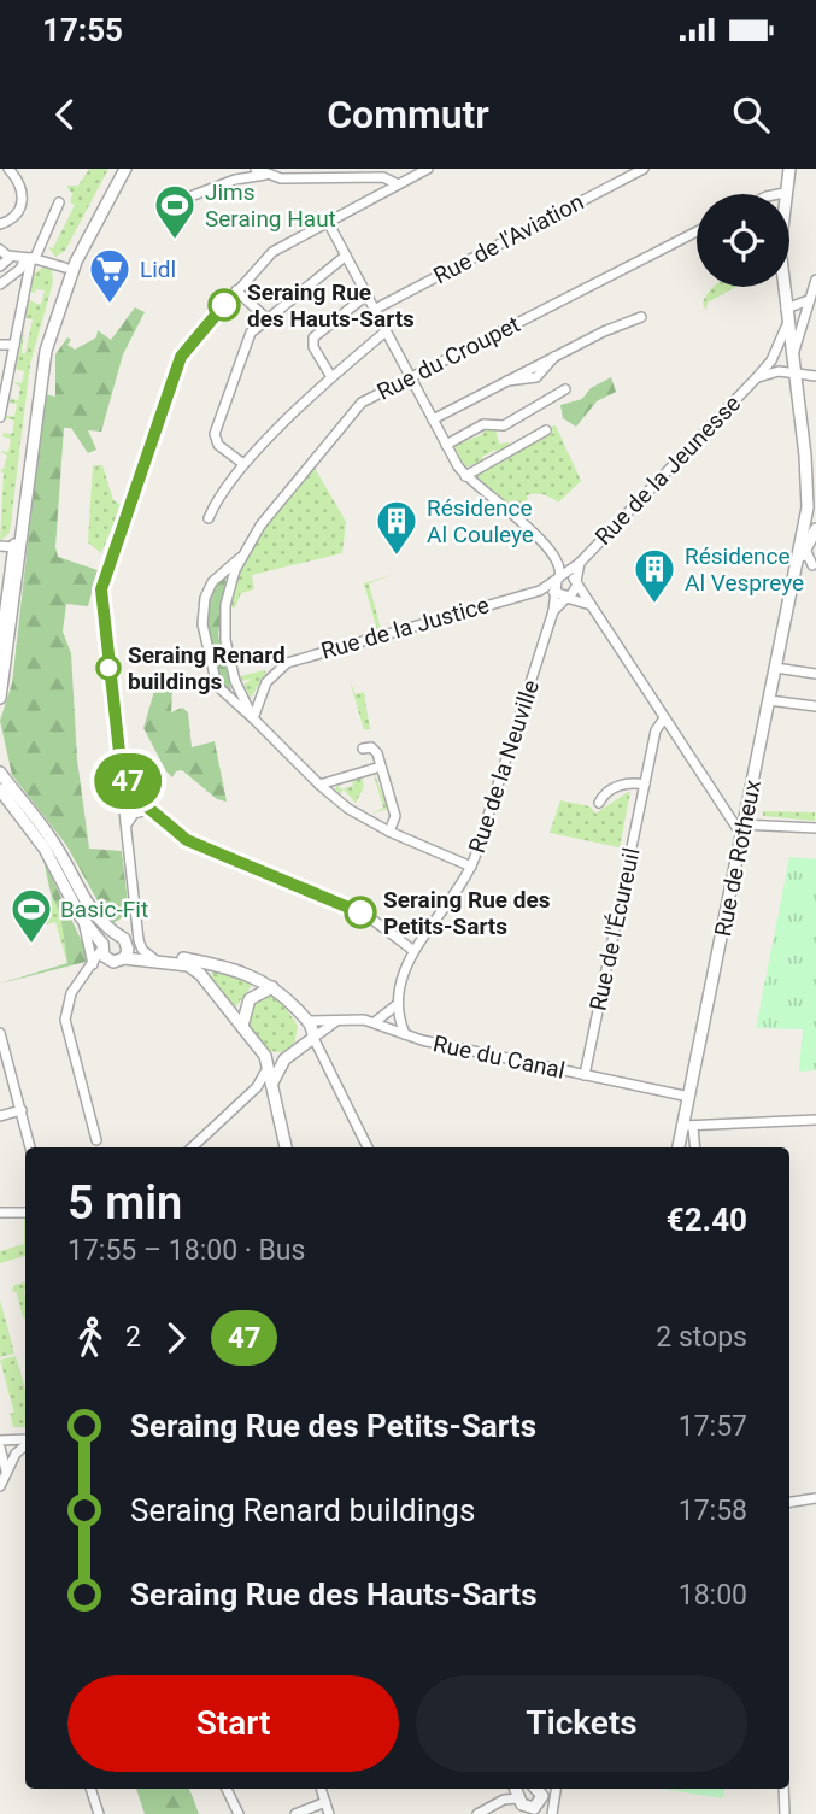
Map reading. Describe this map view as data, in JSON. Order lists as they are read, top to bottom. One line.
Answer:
{"streets":{"street":["Rue de l'Aviation","Rue du Croupet","Rue de la Jeunesse","Rue de la Justice","Rue de la Neuville","Rue de Rotheux","Rue de l'Écureuil","Rue du Canal"]},"crossings":[["Rue du Croupet","Rue de la Justice"],["Rue du Croupet","Rue de la Neuville"],["Rue de la Jeunesse","Rue de la Justice"],["Rue de la Jeunesse","Rue de la Neuville"],["Rue de la Justice","Rue de la Neuville"],["Rue de Rotheux","Rue du Canal"],["Rue de l'Écureuil","Rue du Canal"]],"places":{"sports":["Jims Seraing Haut","Basic-Fit"],"supermarket":["Lidl"],"other":["Seraing Rue des Hauts-Sarts","Seraing Renard buildings","Seraing Rue des Petits-Sarts"],"building":["Résidence Al Couleye","Résidence Al Vespreye"]},"lines":["bus line 47"],"page":{"status":"17:55","header":"Commutr","on_map":"47","heading":["5 min","17:55 – 18:00 · Bus","€2.40"],"legs":["2","47","2 stops"],"list":[{"name":"Seraing Rue des Petits-Sarts","value":"17:57"},{"name":"Seraing Renard buildings","value":"17:58"},{"name":"Seraing Rue des Hauts-Sarts","value":"18:00"}],"buttons":["Start","Tickets"]}}
